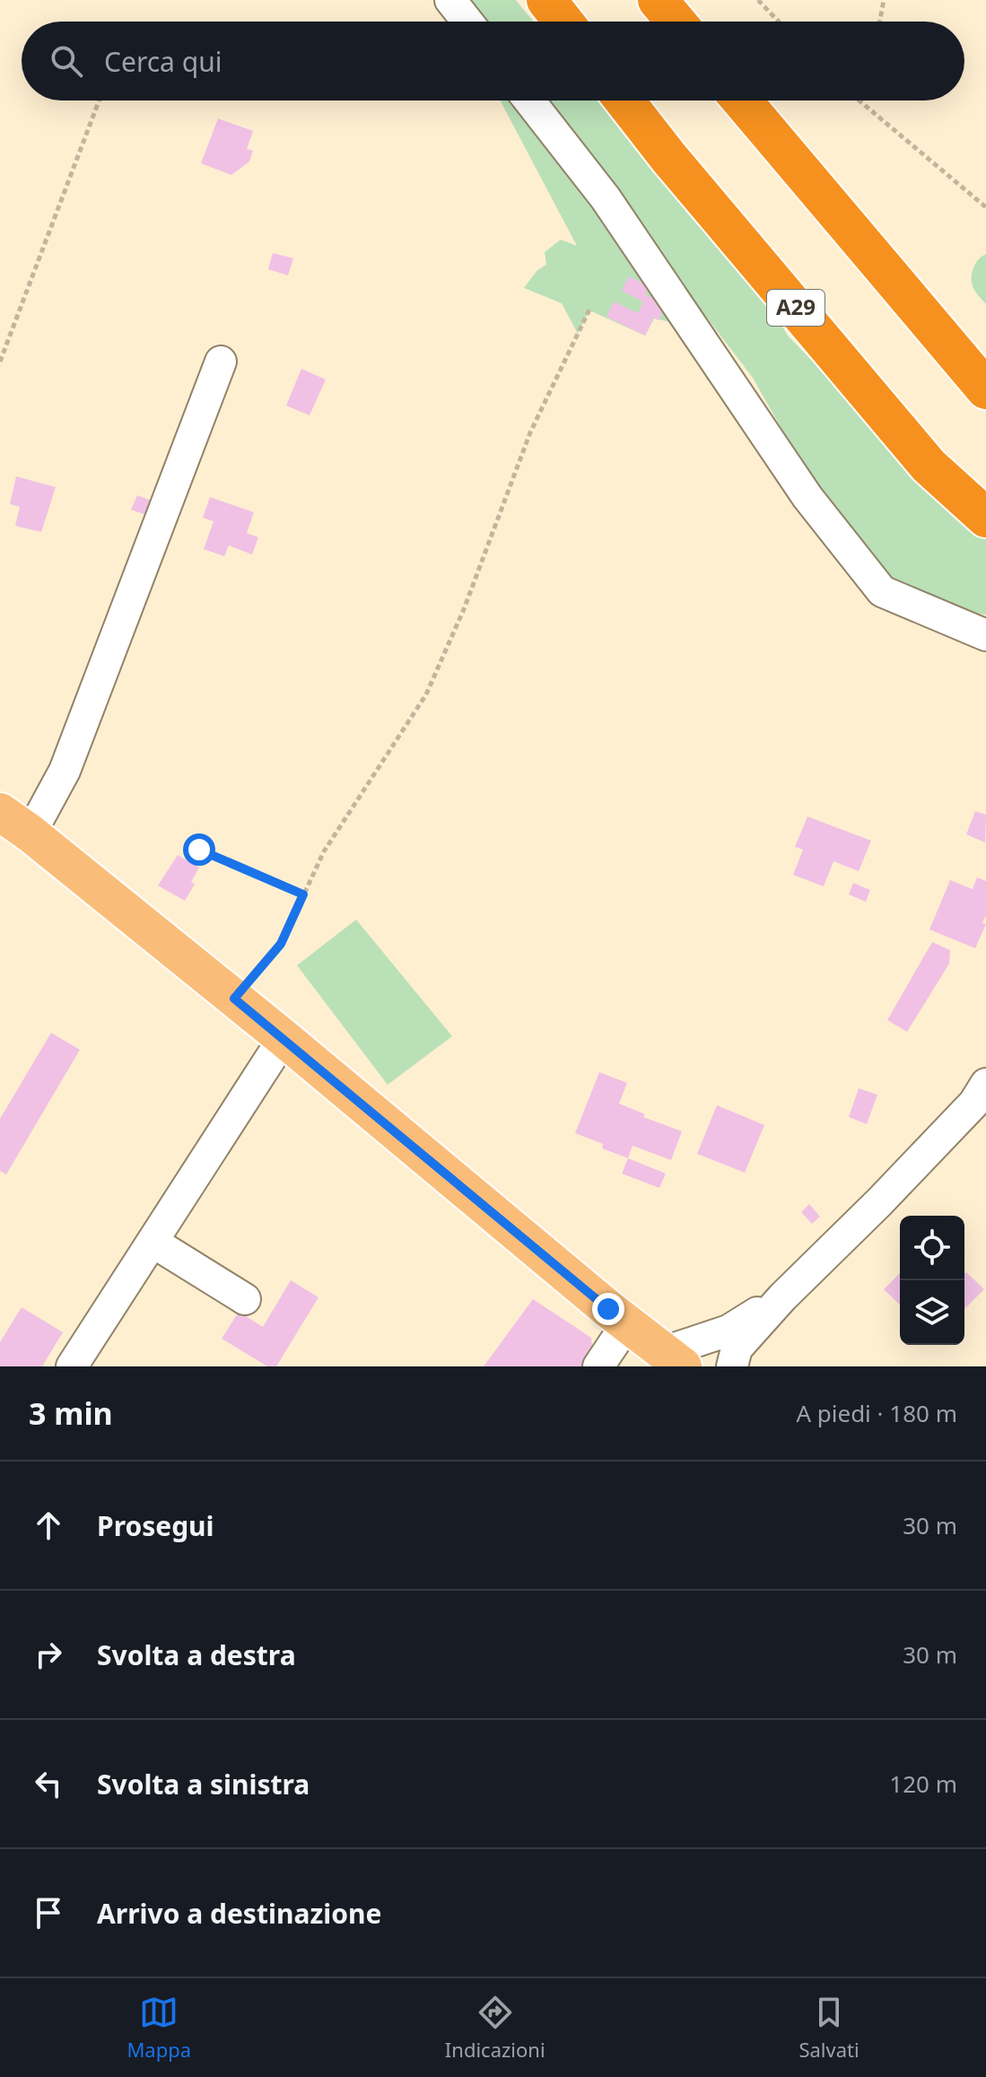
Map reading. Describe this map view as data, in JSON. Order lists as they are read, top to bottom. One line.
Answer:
{"streets":{"highway":["A29"]},"page":{"search":"Cerca qui","heading":["3 min","A piedi · 180 m"],"list":[["Prosegui","30 m"],["Svolta a destra","30 m"],["Svolta a sinistra","120 m"],"Arrivo a destinazione"],"nav":["Mappa","Indicazioni","Salvati"]}}
